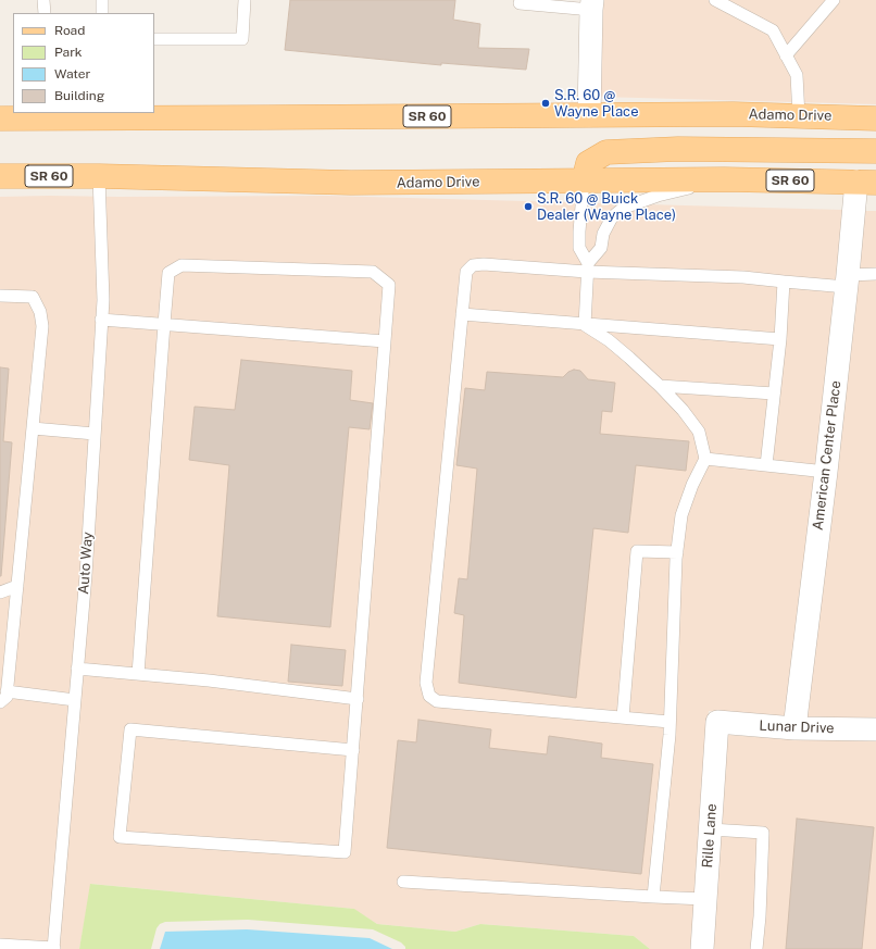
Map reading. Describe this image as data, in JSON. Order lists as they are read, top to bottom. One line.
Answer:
{"streets":{"main road":["Adamo Drive","SR 60"],"street":["American Center Place","Lunar Drive","Rille Lane"],"lane":["Auto Way"]},"crossings":[["Adamo Drive","American Center Place"],["Adamo Drive","Auto Way"],["American Center Place","Lunar Drive"],["Lunar Drive","Rille Lane"]],"places":["S.R. 60 @ Wayne Place","S.R. 60 @ Buick Dealer (Wayne Place)"],"legend":["Road","Park","Water","Building"]}
